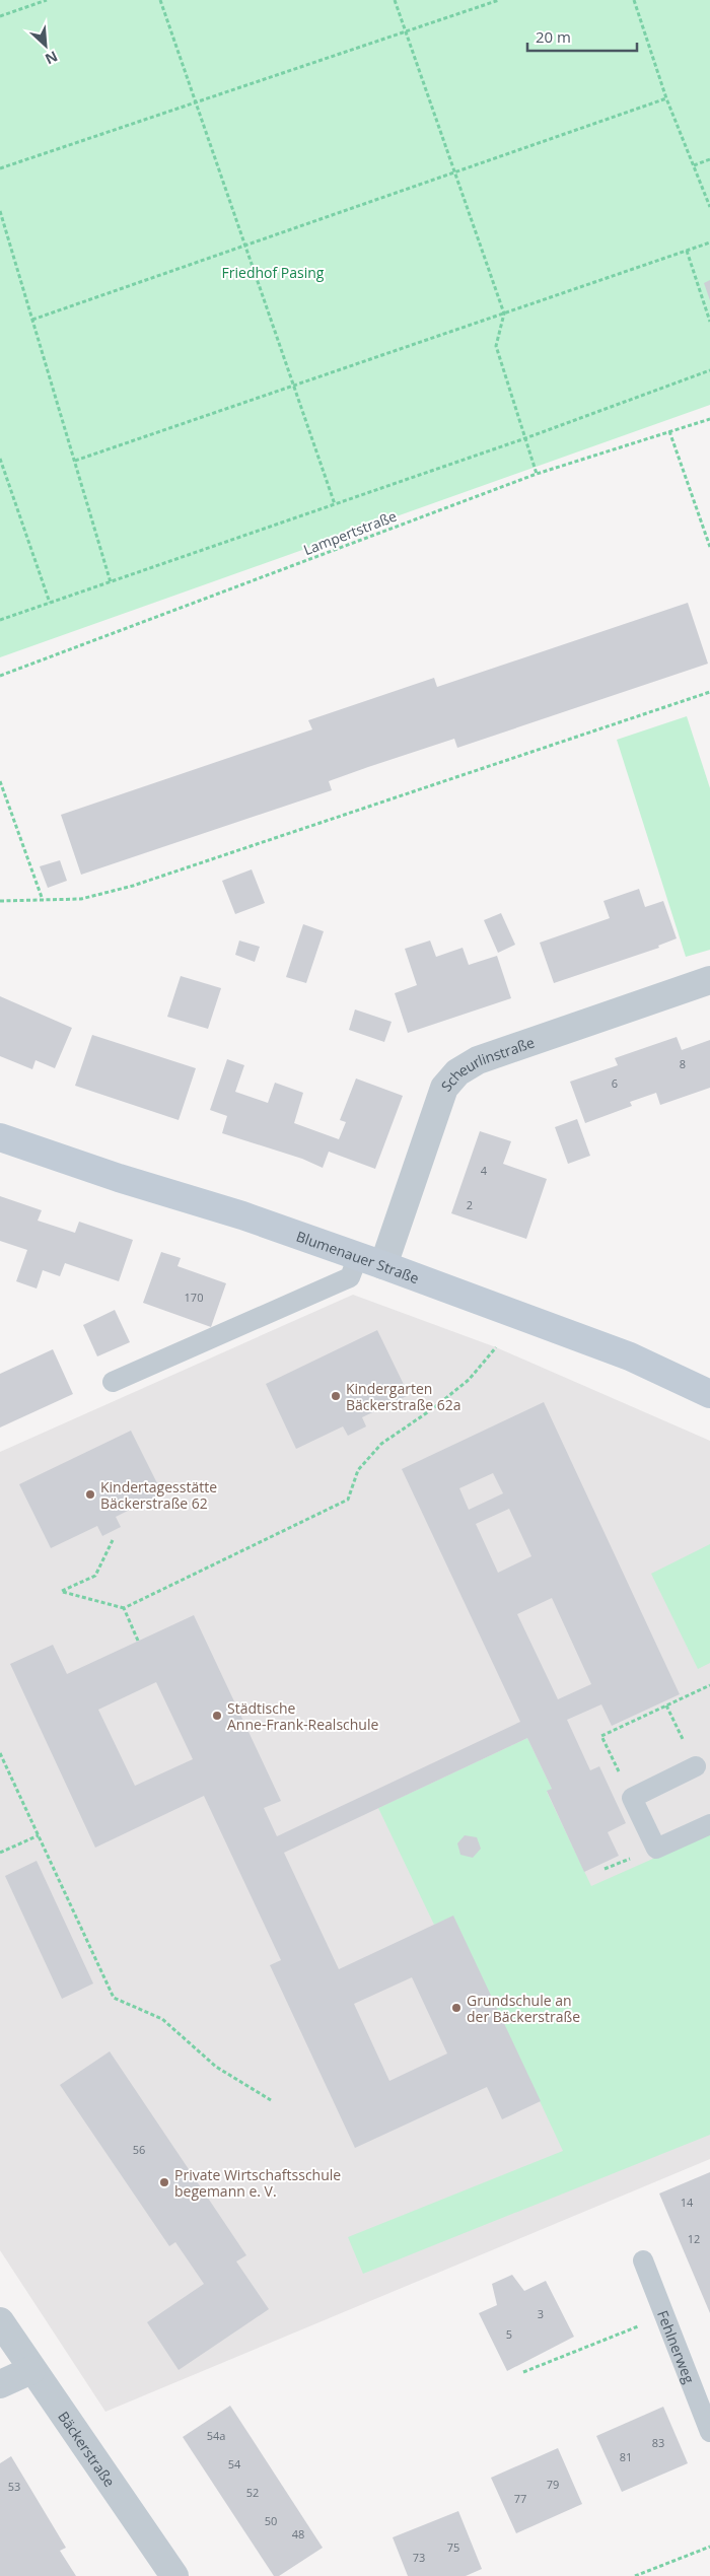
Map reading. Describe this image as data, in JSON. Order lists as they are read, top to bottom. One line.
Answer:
{"streets":{"street":["Scheurlinstraße","Blumenauer Straße","Bäckerstraße"],"lane":["Fehlnerweg"],"path":["Lampertstraße"]},"crossings":[["Scheurlinstraße","Blumenauer Straße"]],"parks":["Friedhof Pasing"],"places":["Kindergarten Bäckerstraße 62a","Kindertagesstätte Bäckerstraße 62","Städtische Anne-Frank-Realschule","Grundschule an der Bäckerstraße","Private Wirtschaftsschule begemann e. V."],"house_numbers":["8","6","4","2","170","56","14","12","3","5","54a","83","81","54","79","53","52","77","50","48","75","73"],"scale_bar":"20 m","north":"bottom right"}
